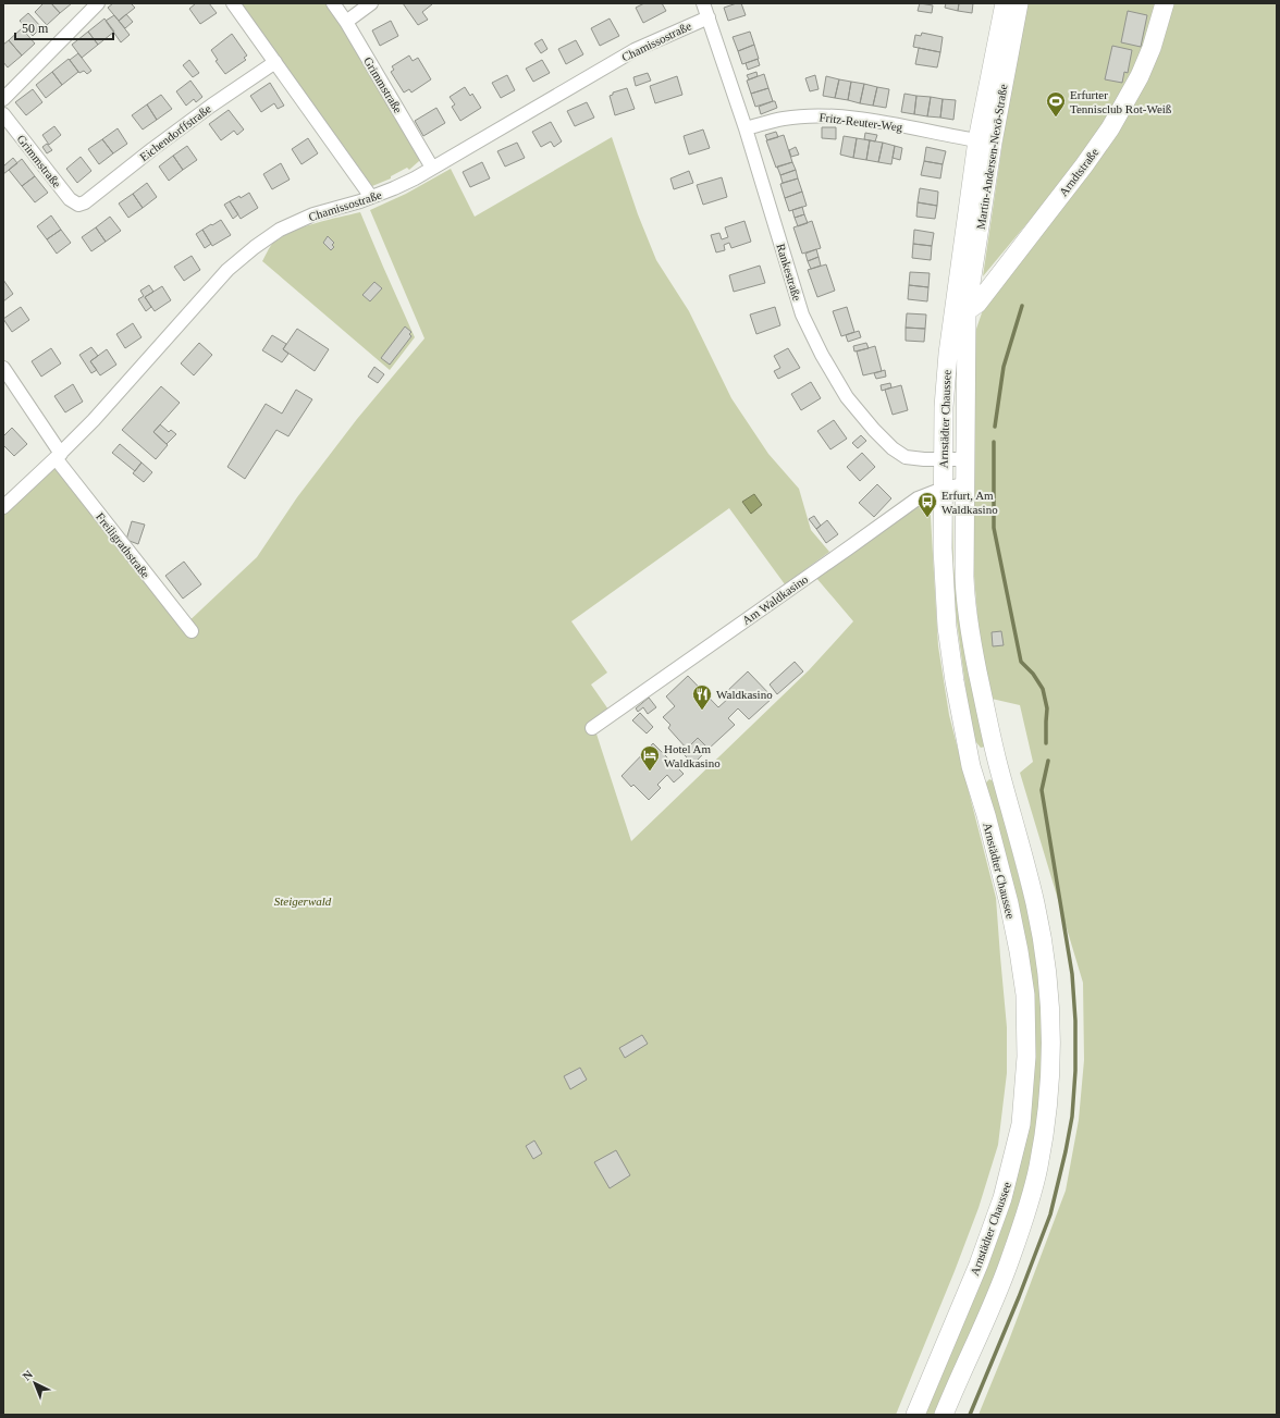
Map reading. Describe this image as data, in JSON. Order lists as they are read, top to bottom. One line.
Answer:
{"streets":{"main road":["Martin-Andersen-Nexö-Straße","Arndtstraße","Arnstädter Chaussee"],"street":["Chamissostraße","Grimmstraße","Fritz-Reuter-Weg","Eichendorffstraße","Rankestraße","Freiligrathstraße","Am Waldkasino"]},"crossings":[["Chamissostraße","Grimmstraße"],["Chamissostraße","Rankestraße"],["Chamissostraße","Freiligrathstraße"],["Grimmstraße","Eichendorffstraße"],["Fritz-Reuter-Weg","Martin-Andersen-Nexö-Straße"],["Fritz-Reuter-Weg","Rankestraße"],["Martin-Andersen-Nexö-Straße","Arndtstraße"],["Martin-Andersen-Nexö-Straße","Arnstädter Chaussee"],["Arndtstraße","Arnstädter Chaussee"],["Rankestraße","Arnstädter Chaussee"],["Arnstädter Chaussee","Am Waldkasino"]],"parks":["Steigerwald"],"places":{"sports":["Erfurter Tennisclub Rot-Weiß"],"bus stop":["Erfurt, Am Waldkasino"],"restaurant":["Waldkasino"],"hotel":["Hotel Am Waldkasino"]},"scale_bar":"50 m","north":"top left"}
